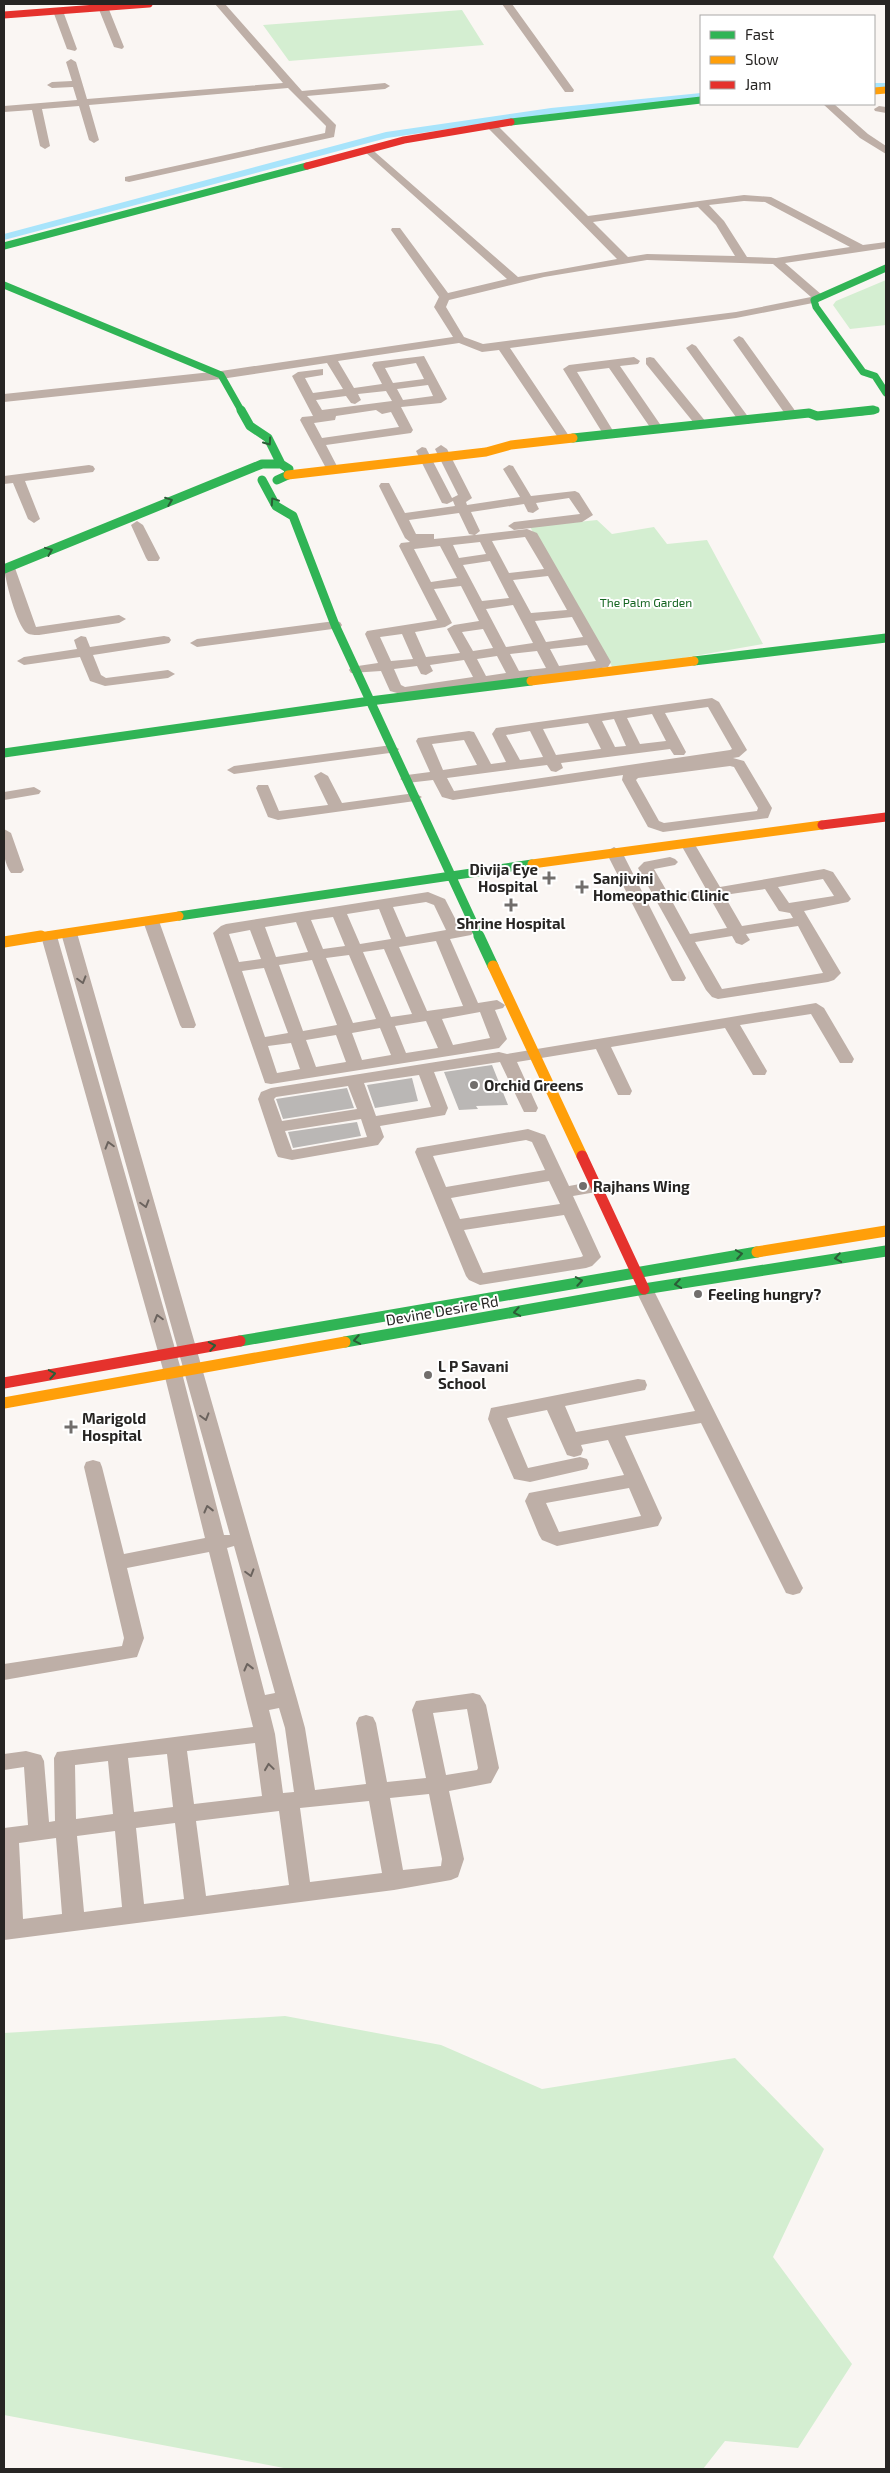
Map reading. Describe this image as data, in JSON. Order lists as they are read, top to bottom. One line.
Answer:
{"streets":{"street":["Devine Desire Rd"]},"parks":["The Palm Garden"],"places":{"health":["Divija Eye Hospital","Sanjivini Homeopathic Clinic","Shrine Hospital","Marigold Hospital"],"other":["Orchid Greens","Rajhans Wing","Feeling hungry?","L P Savani School"]},"legend":["Fast","Slow","Jam"]}
